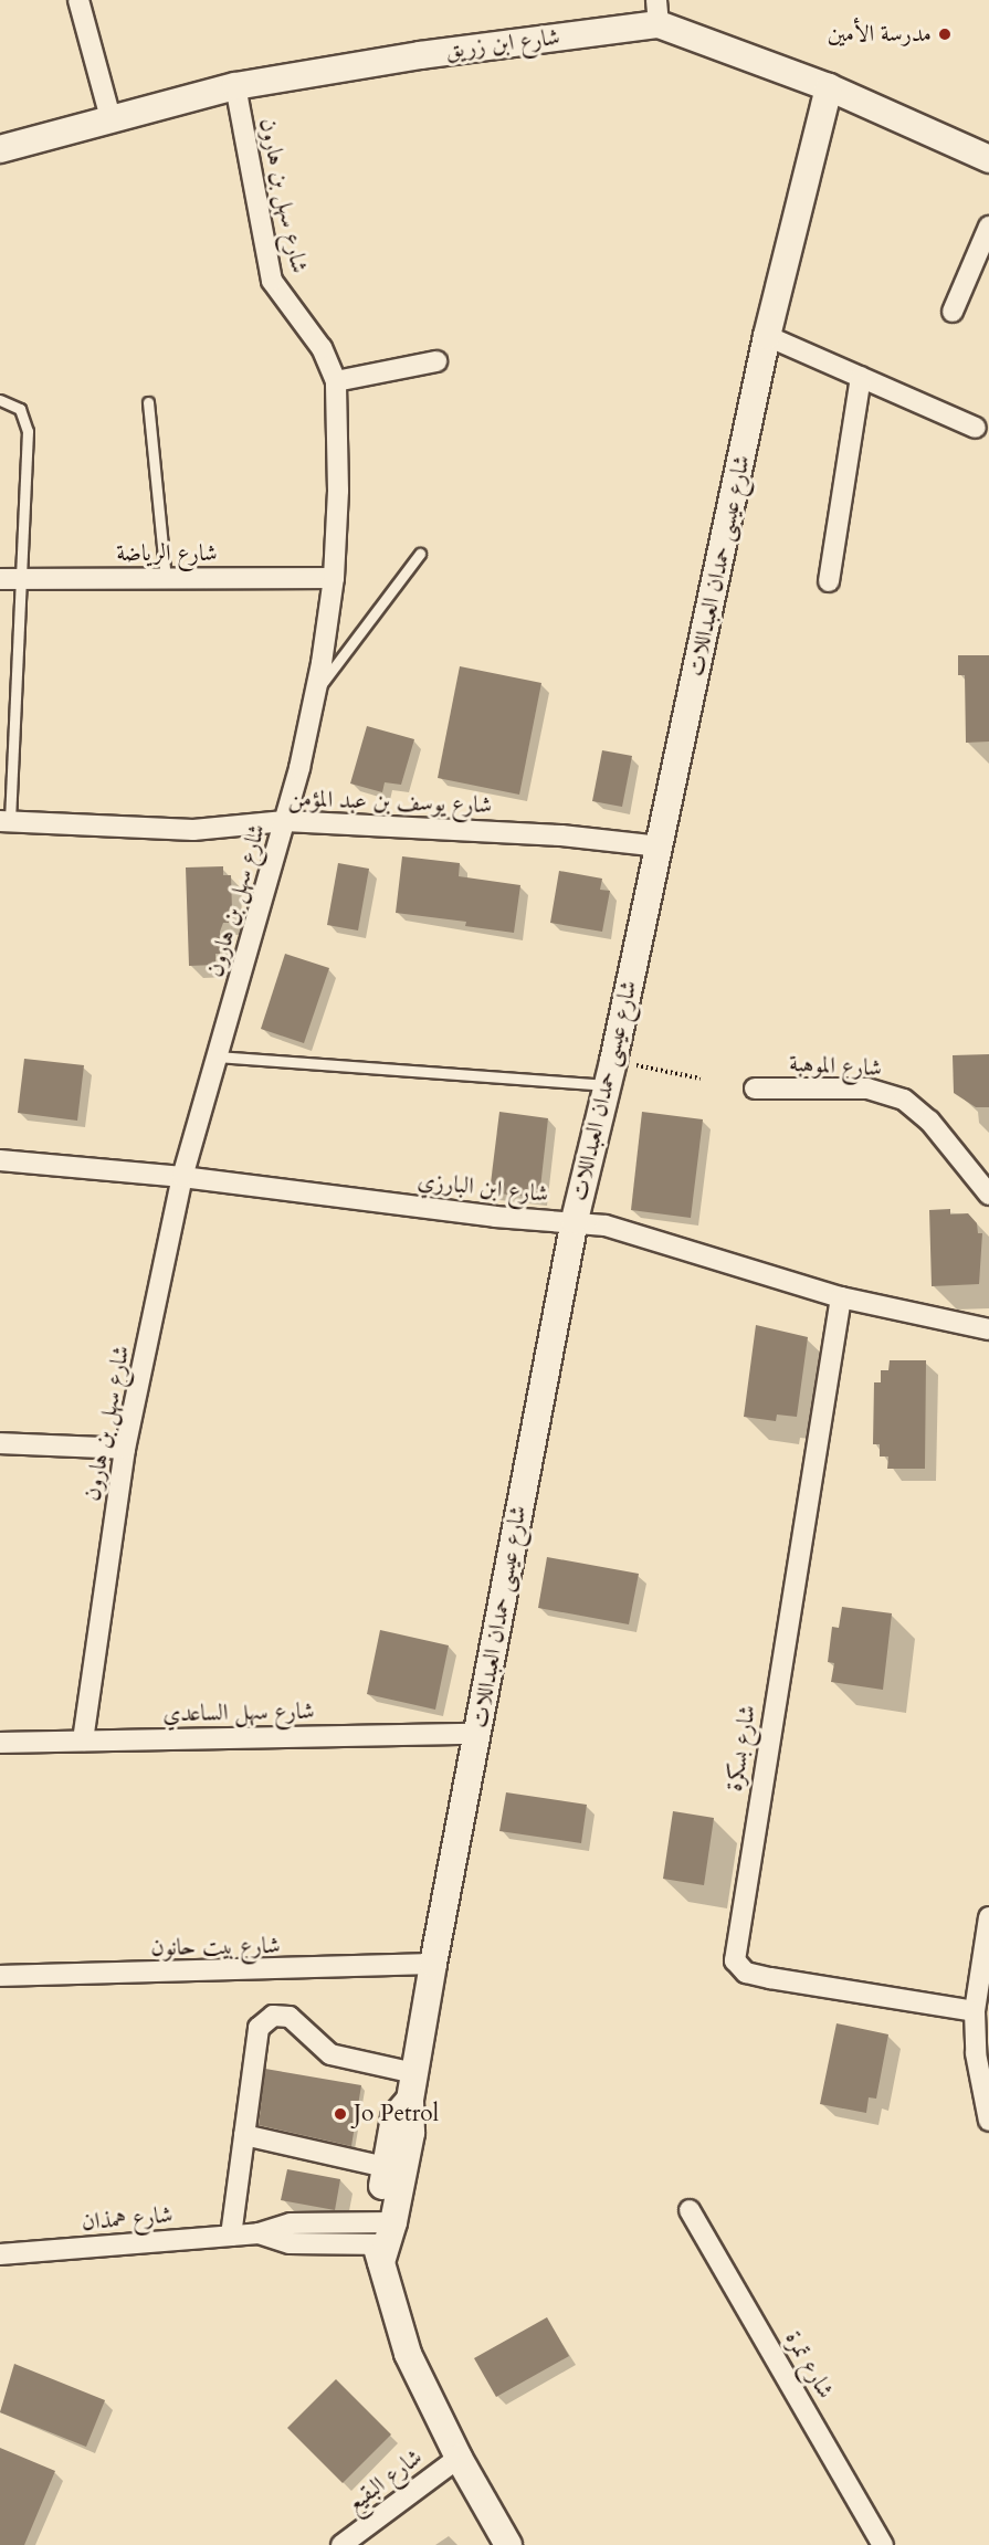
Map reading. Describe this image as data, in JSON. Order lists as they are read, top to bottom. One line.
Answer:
{"streets":{"street":["شارع ابن زريق","شارع سهل بن هارون","شارع الرياضة","شارع عيسى حمدان العبداللات","شارع يوسف بن عبد المؤمن","شارع الموهبة","شارع ابن البارزي","شارع سهل الساعدي","شارع بسكرة","شارع بيت حانون","شارع همذان","شارع تمرة","شارع البقيع"]},"crossings":[["شارع ابن زريق","شارع سهل بن هارون"],["شارع ابن زريق","شارع عيسى حمدان العبداللات"],["شارع سهل بن هارون","شارع الرياضة"],["شارع سهل بن هارون","شارع يوسف بن عبد المؤمن"],["شارع سهل بن هارون","شارع ابن البارزي"],["شارع سهل بن هارون","شارع سهل الساعدي"],["شارع عيسى حمدان العبداللات","شارع يوسف بن عبد المؤمن"],["شارع عيسى حمدان العبداللات","شارع ابن البارزي"],["شارع عيسى حمدان العبداللات","شارع سهل الساعدي"],["شارع عيسى حمدان العبداللات","شارع بيت حانون"],["شارع عيسى حمدان العبداللات","شارع همذان"],["شارع عيسى حمدان العبداللات","شارع البقيع"],["شارع ابن البارزي","شارع بسكرة"]],"places":["مدرسة الأمين","Jo Petrol"]}
